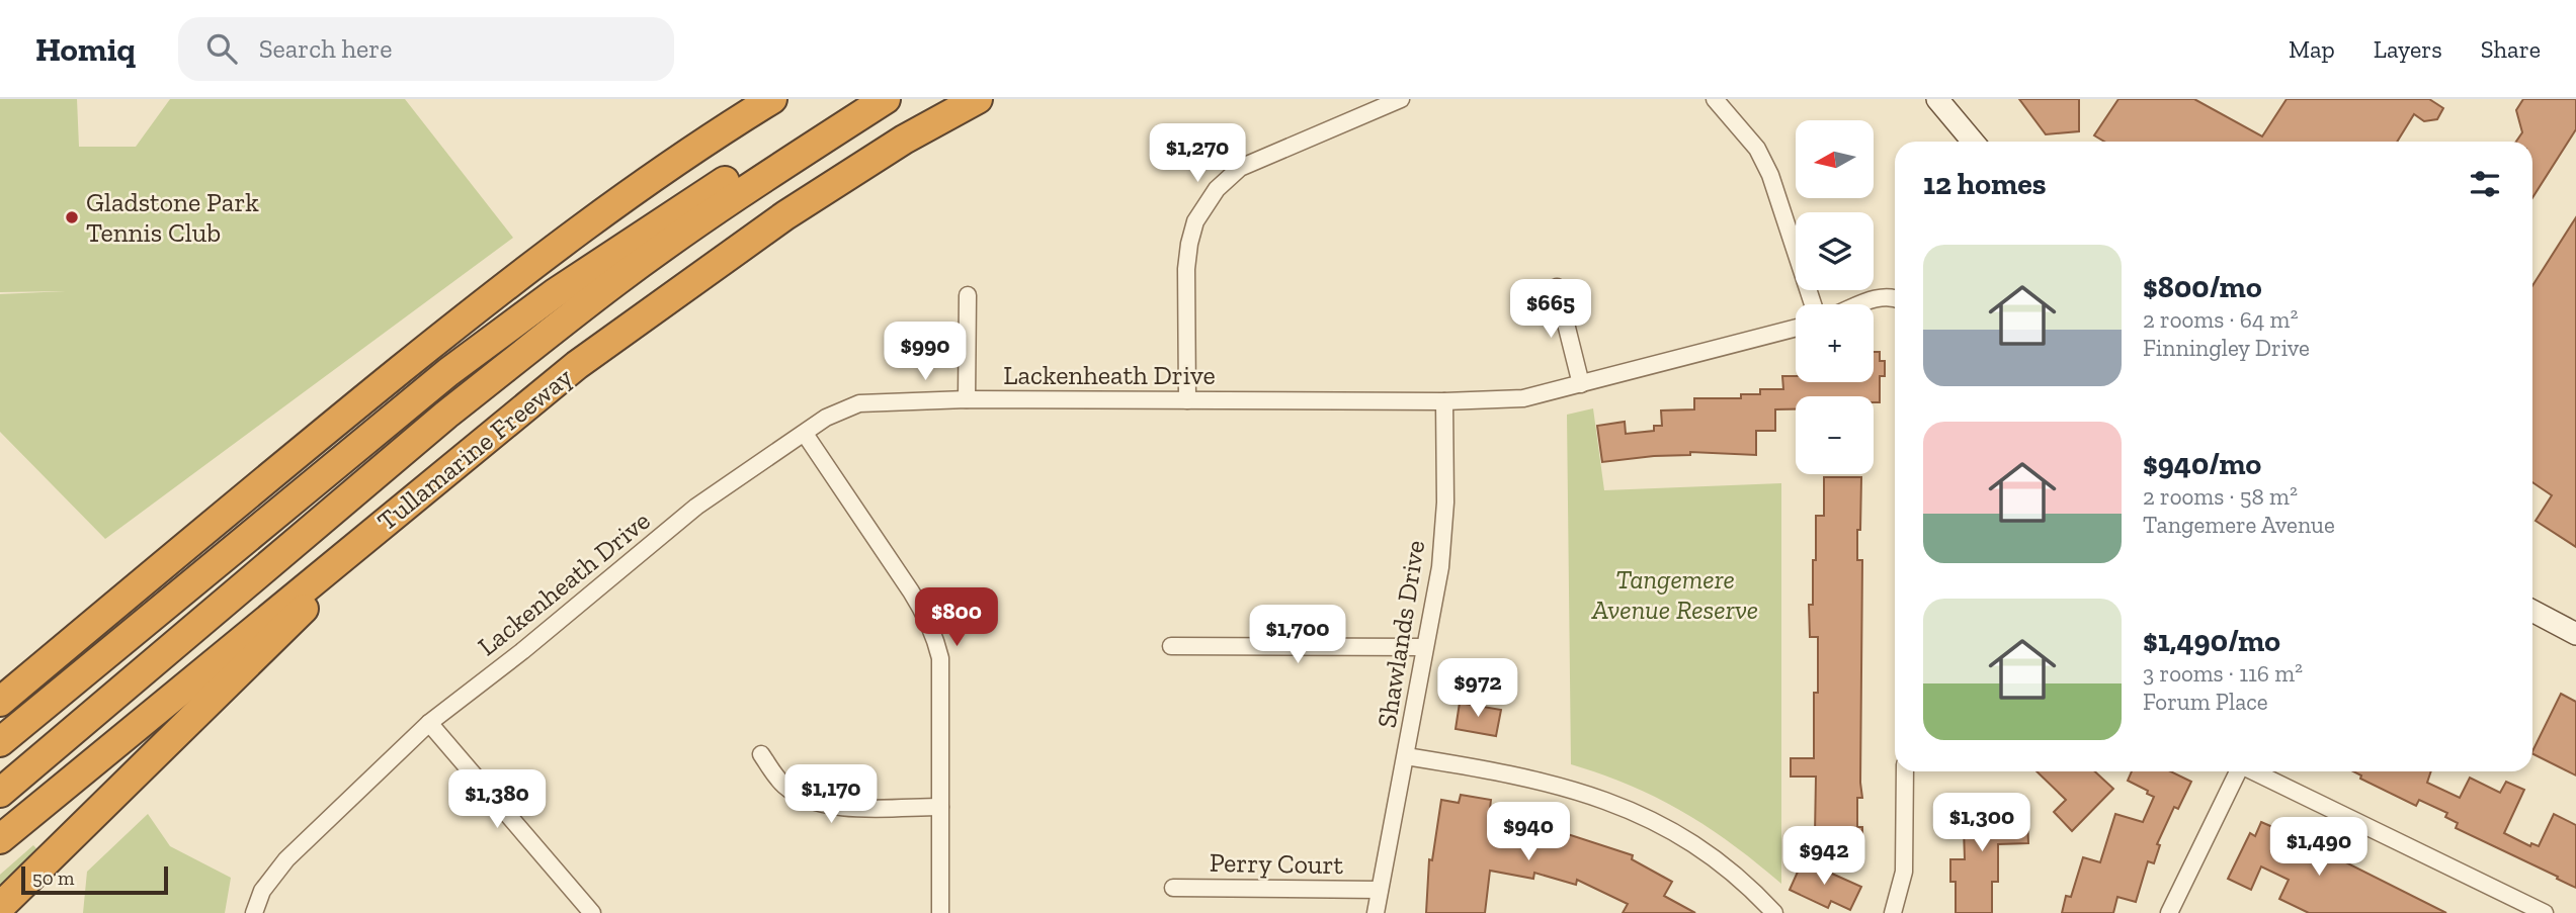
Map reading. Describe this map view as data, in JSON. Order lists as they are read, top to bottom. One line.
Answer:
{"streets":{"highway":["Tullamarine Freeway"],"street":["Lackenheath Drive","Shawlands Drive","Perry Court"]},"crossings":[["Lackenheath Drive","Shawlands Drive"],["Shawlands Drive","Perry Court"]],"parks":["Tangemere Avenue Reserve"],"places":["Gladstone Park Tennis Club"],"scale_bar":"50 m","north":"left","page":{"header":"Homiq","search":"Search here","nav":["Map","Layers","Share"],"map_buttons":["+","−"],"price":["$1,270","$665","$990","$800","$1,700","$972","$1,170","$1,380","$1,300","$940","$1,490","$942"],"heading":"12 homes","list":[{"name":"$800/mo","note":"2 rooms · 64 m² · Finningley Drive"},{"name":"$940/mo","note":"2 rooms · 58 m² · Tangemere Avenue"},{"name":"$1,490/mo","note":"3 rooms · 116 m² · Forum Place"}],"scale":"50 m"}}
